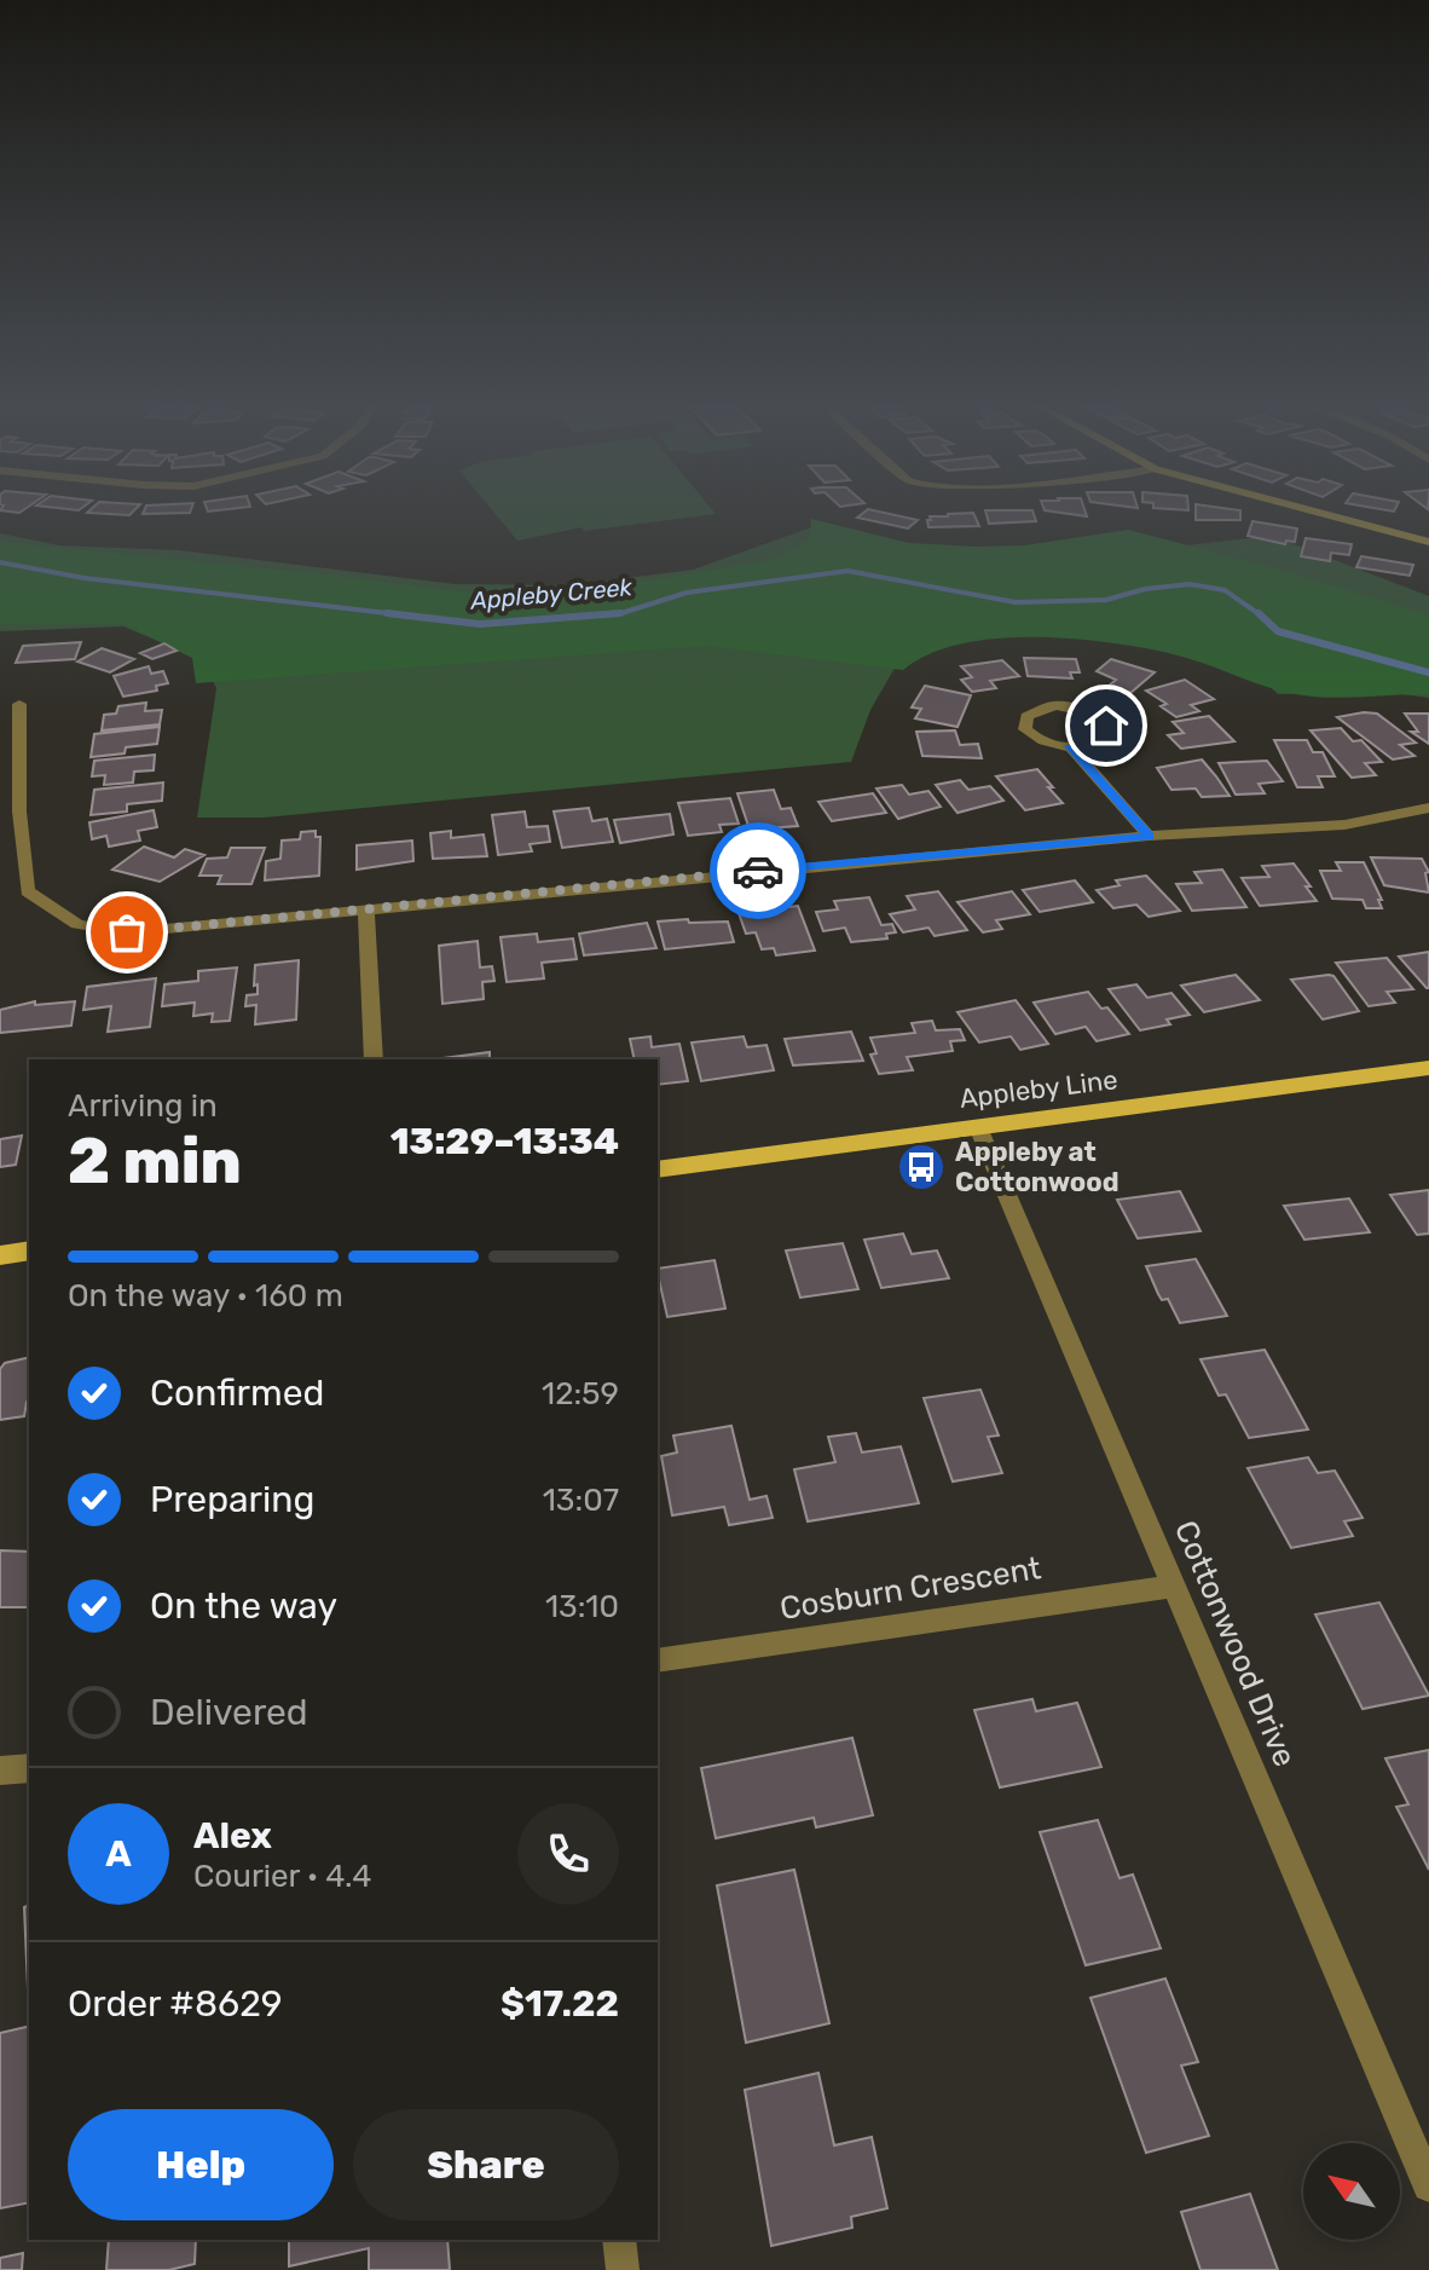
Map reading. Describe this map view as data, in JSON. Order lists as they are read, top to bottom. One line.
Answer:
{"streets":{"main road":["Appleby Line"],"street":["Cosburn Crescent","Cottonwood Drive"]},"crossings":[["Appleby Line","Cottonwood Drive"],["Cosburn Crescent","Cottonwood Drive"]],"water":["Appleby Creek"],"places":{"bus stop":["Appleby at Cottonwood"]},"north":"top left","page":{"heading":["2 min","Arriving in","13:29–13:34"],"panel":["Alex","Courier · 4.4","Order #8629","$17.22"],"bar":"On the way · 160 m","list":[["Confirmed","12:59"],["Preparing","13:07"],["On the way","13:10"],"Delivered"],"round":"A","buttons":["Help","Share"]}}
